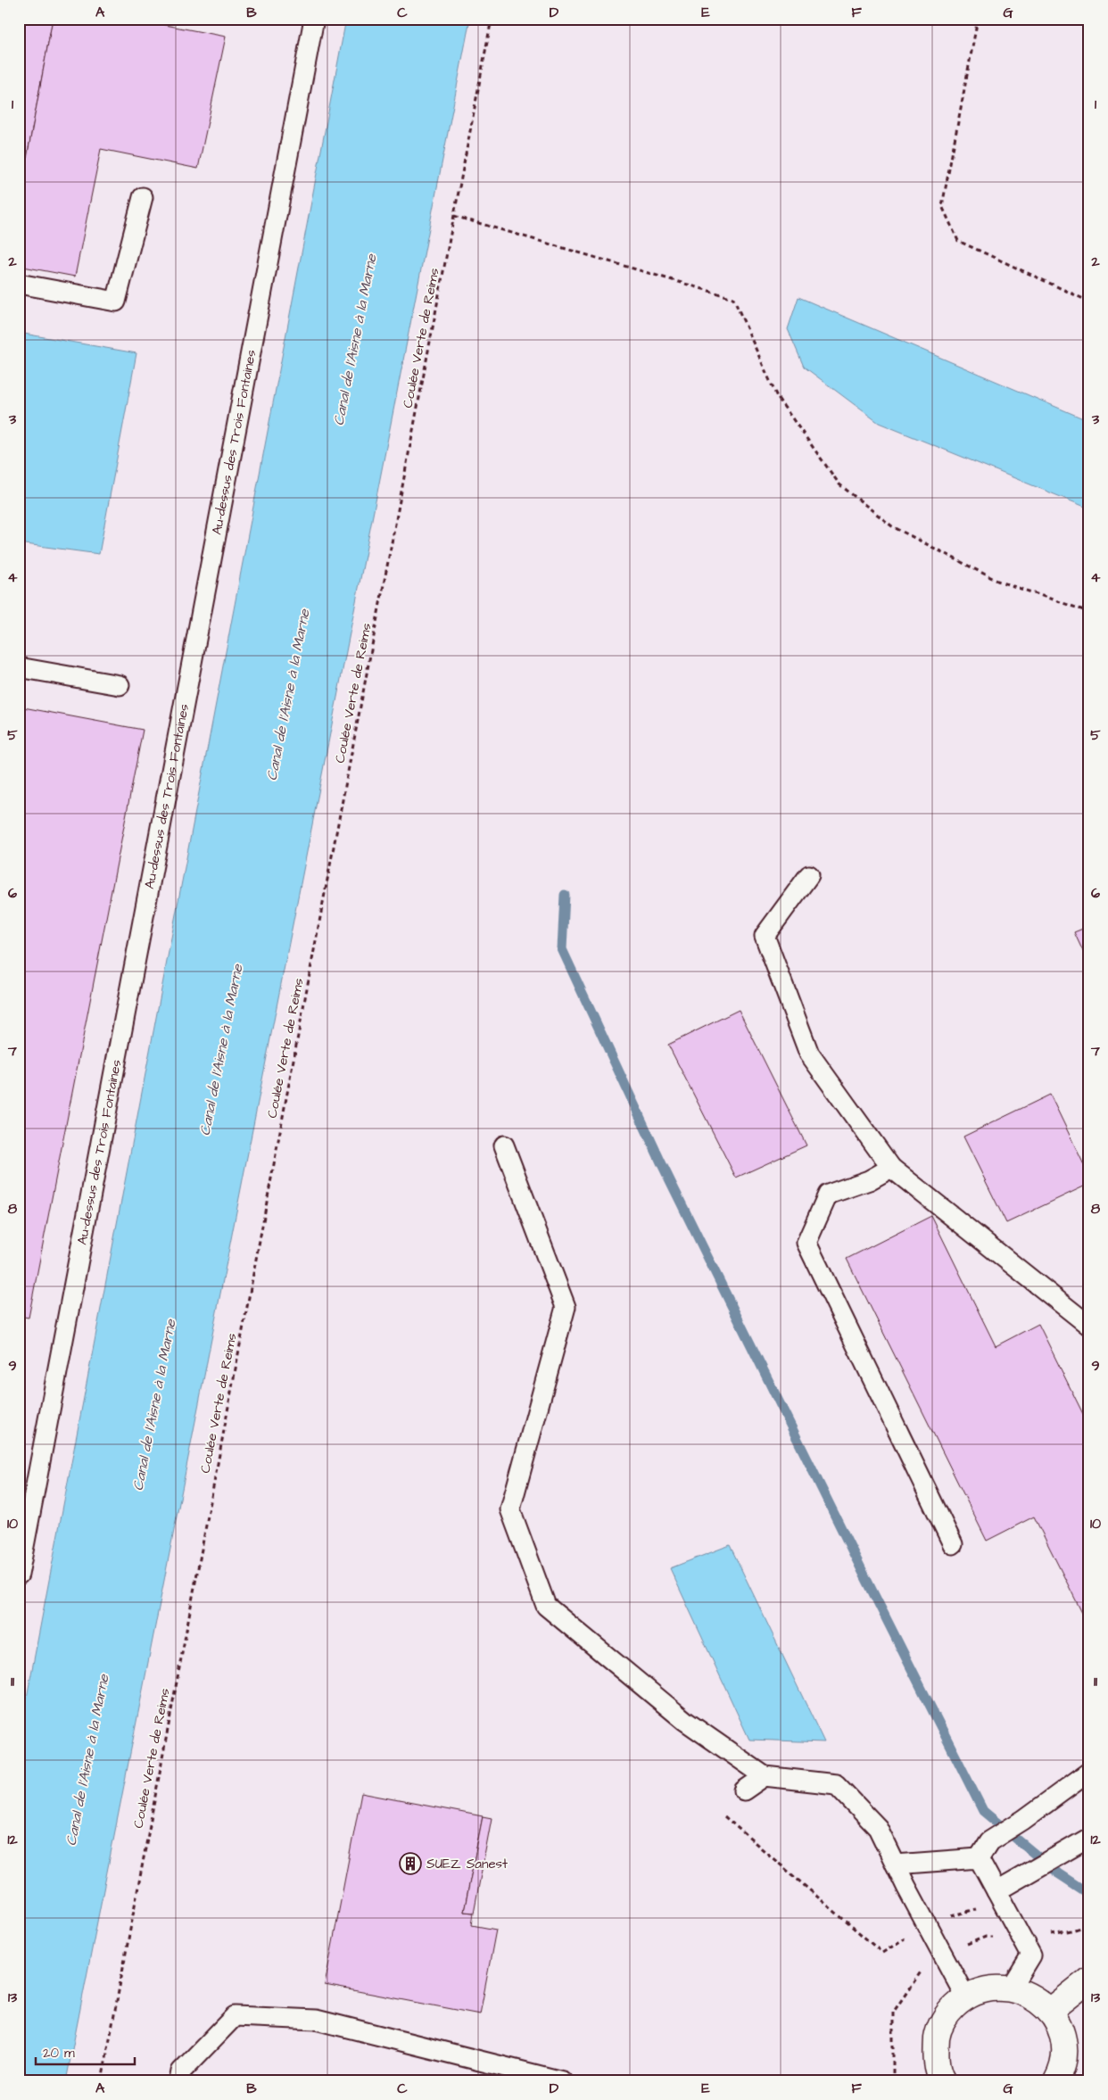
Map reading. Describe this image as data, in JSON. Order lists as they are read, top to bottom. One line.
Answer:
{"streets":{"lane":["Au-dessus des Trois Fontaines"],"path":["Coulée Verte de Reims"]},"water":["Canal de l'Aisne à la Marne"],"places":{"building":["SUEZ Sanest"]},"scale_bar":"20 m","grid":{"columns":["A","B","C","D","E","F","G"],"rows":["1","2","3","4","5","6","7","8","9","10","11","12","13"]}}
